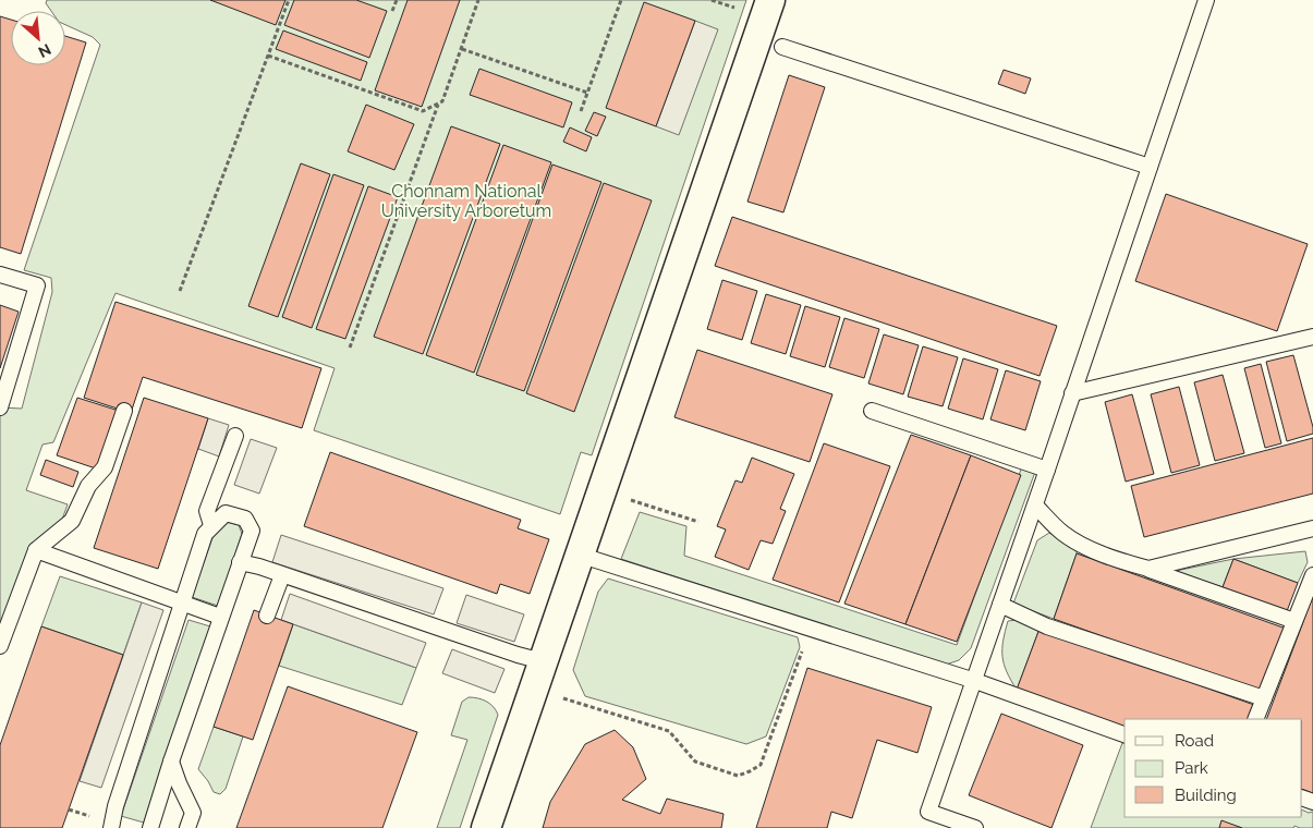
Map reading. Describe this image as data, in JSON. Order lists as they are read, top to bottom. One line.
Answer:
{"parks":["Chonnam National University Arboretum"],"legend":["Road","Park","Building"],"north":"bottom right"}
